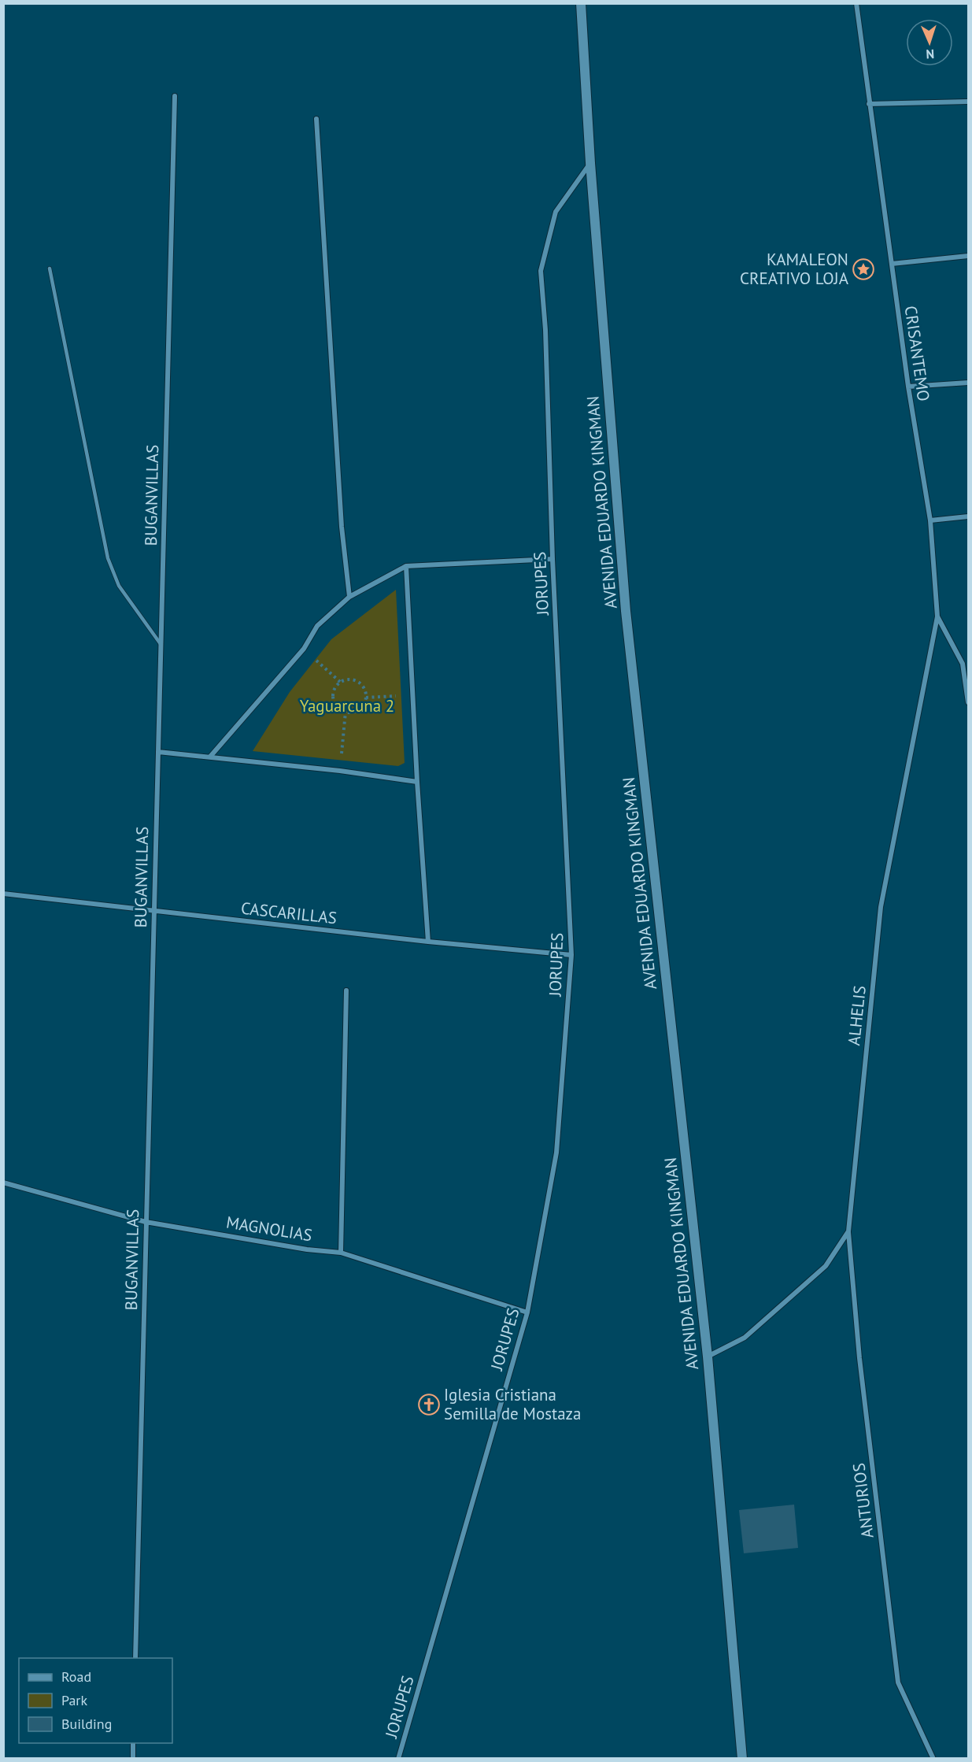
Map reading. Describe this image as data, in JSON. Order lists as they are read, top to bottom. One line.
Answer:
{"streets":{"main road":["AVENIDA EDUARDO KINGMAN"],"street":["CRISANTEMO","BUGANVILLAS","JORUPES","CASCARILLAS","ALHELIS","MAGNOLIAS","ANTURIOS"]},"crossings":[["CRISANTEMO","ALHELIS"],["BUGANVILLAS","CASCARILLAS"],["BUGANVILLAS","MAGNOLIAS"],["AVENIDA EDUARDO KINGMAN","JORUPES"],["AVENIDA EDUARDO KINGMAN","ALHELIS"],["JORUPES","CASCARILLAS"],["JORUPES","MAGNOLIAS"],["ALHELIS","ANTURIOS"]],"parks":["Yaguarcuna 2"],"places":{"place":["KAMALEON CREATIVO LOJA"],"church":["Iglesia Cristiana Semilla de Mostaza"]},"legend":["Road","Park","Building"],"north":"bottom"}
